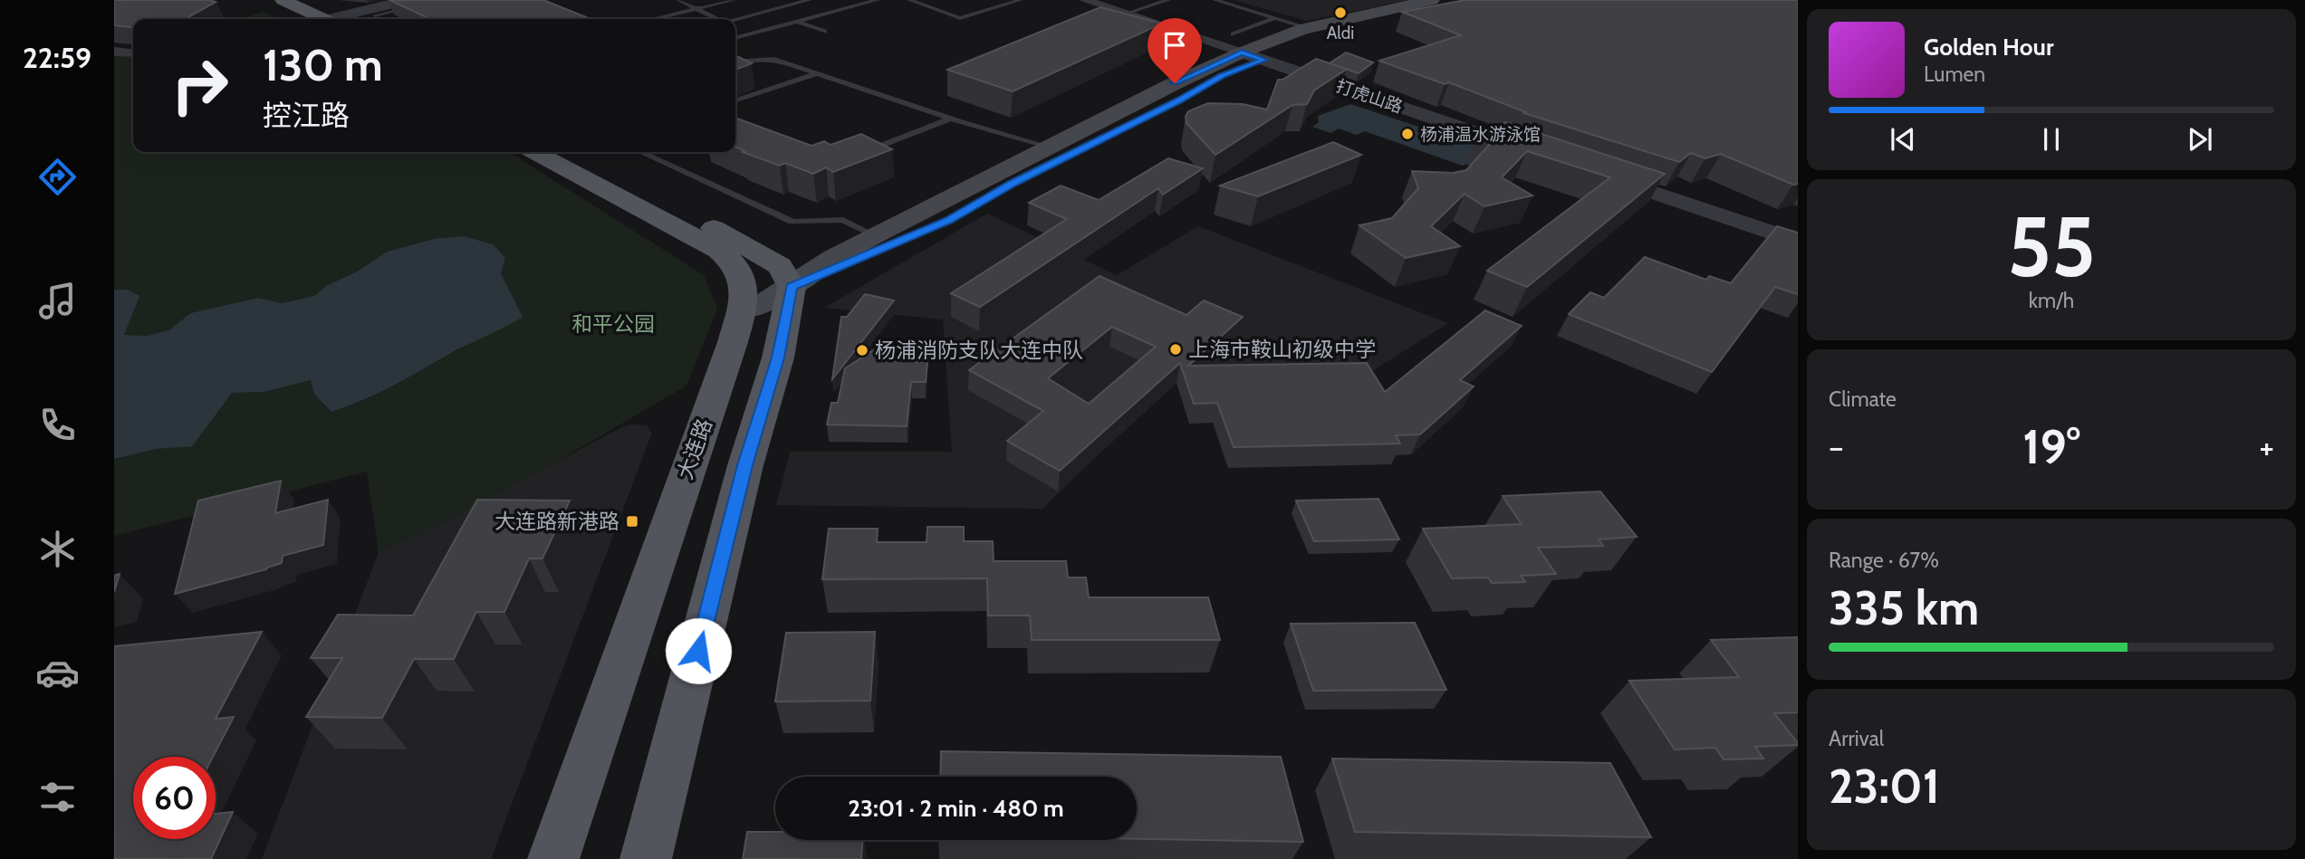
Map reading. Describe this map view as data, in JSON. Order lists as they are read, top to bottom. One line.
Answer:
{"streets":{"main road":["大连路"],"street":["打虎山路"]},"parks":["和平公园"],"places":{"other":["Aldi","杨浦温水游泳馆","上海市鞍山初级中学","杨浦消防支队大连中队"],"transit":["大连路新港路"]},"page":{"tabs":"22:59","turn":["130 m","控江路"],"song":["Golden Hour","Lumen"],"tile":[["55","km/h"],"Climate",["Range · 67%","335 km"],["Arrival","23:01"]],"heat":["−","19°","+"],"limit":"60","trip":"23:01 · 2 min · 480 m"}}
